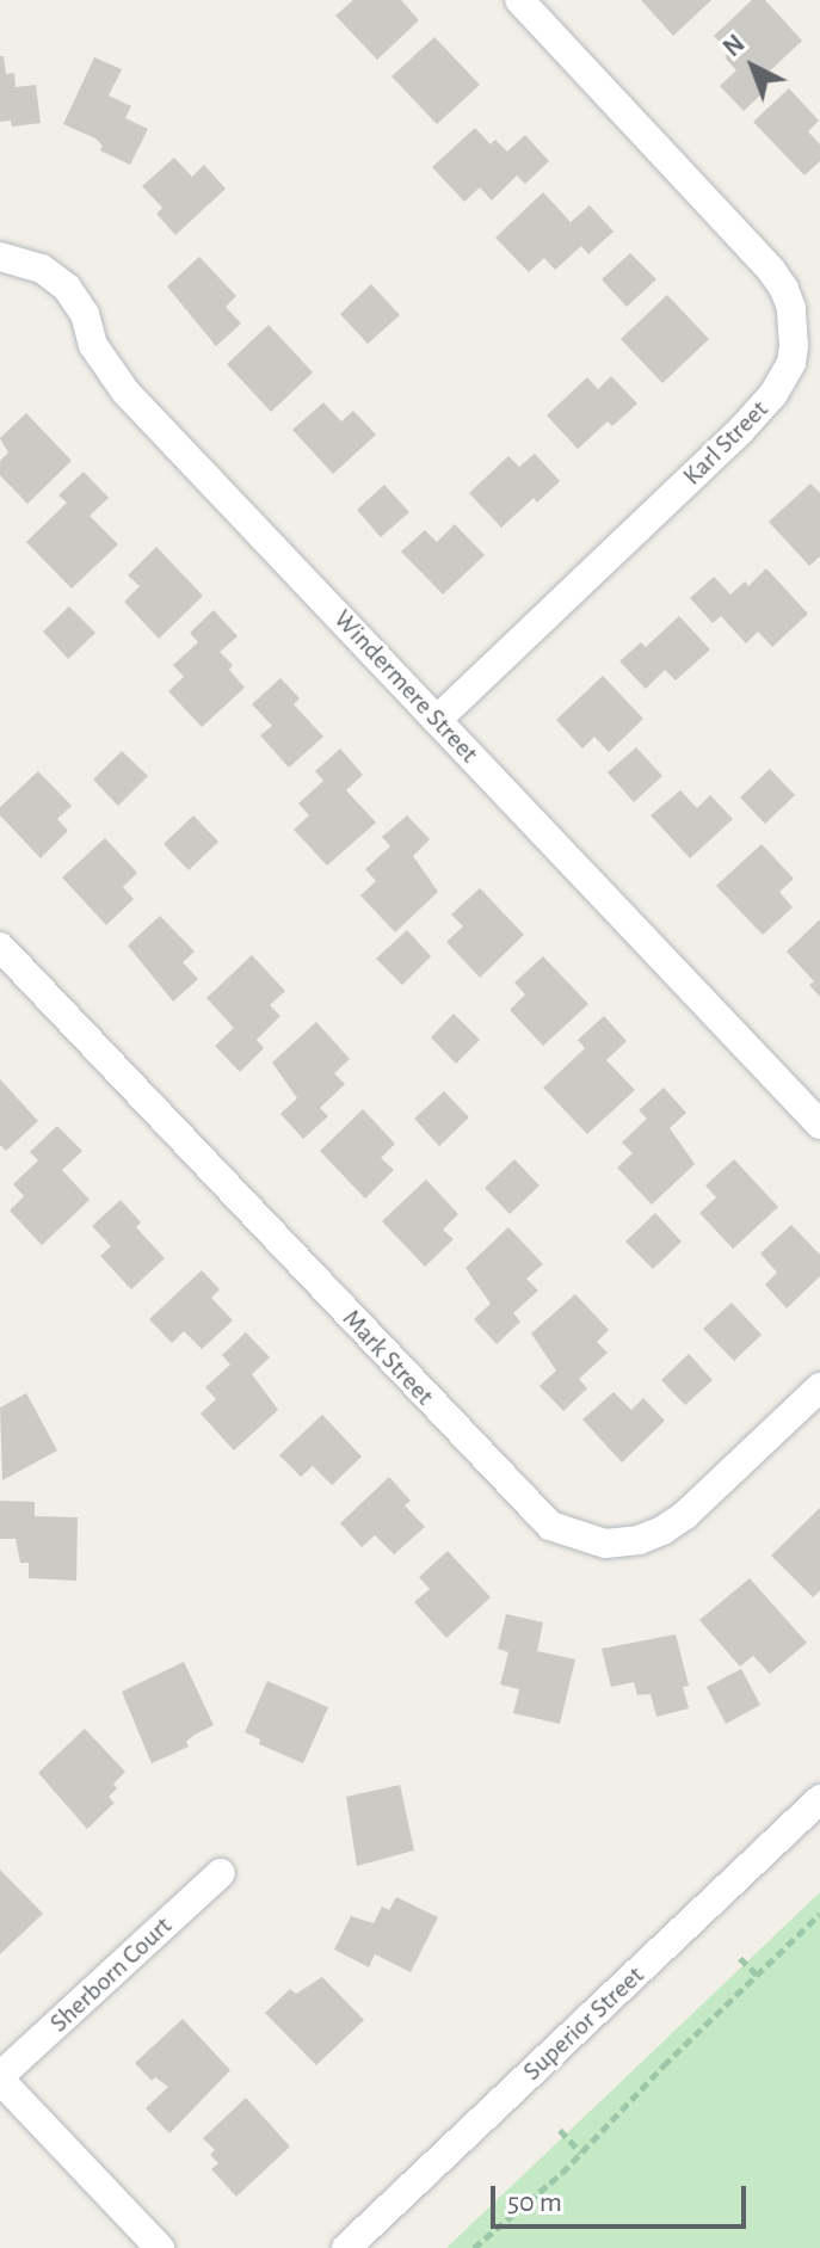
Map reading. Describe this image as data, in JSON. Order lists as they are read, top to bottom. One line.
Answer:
{"streets":{"street":["Karl Street","Windermere Street","Mark Street","Sherborn Court","Superior Street"]},"crossings":[["Karl Street","Windermere Street"]],"scale_bar":"50 m","north":"top left"}
